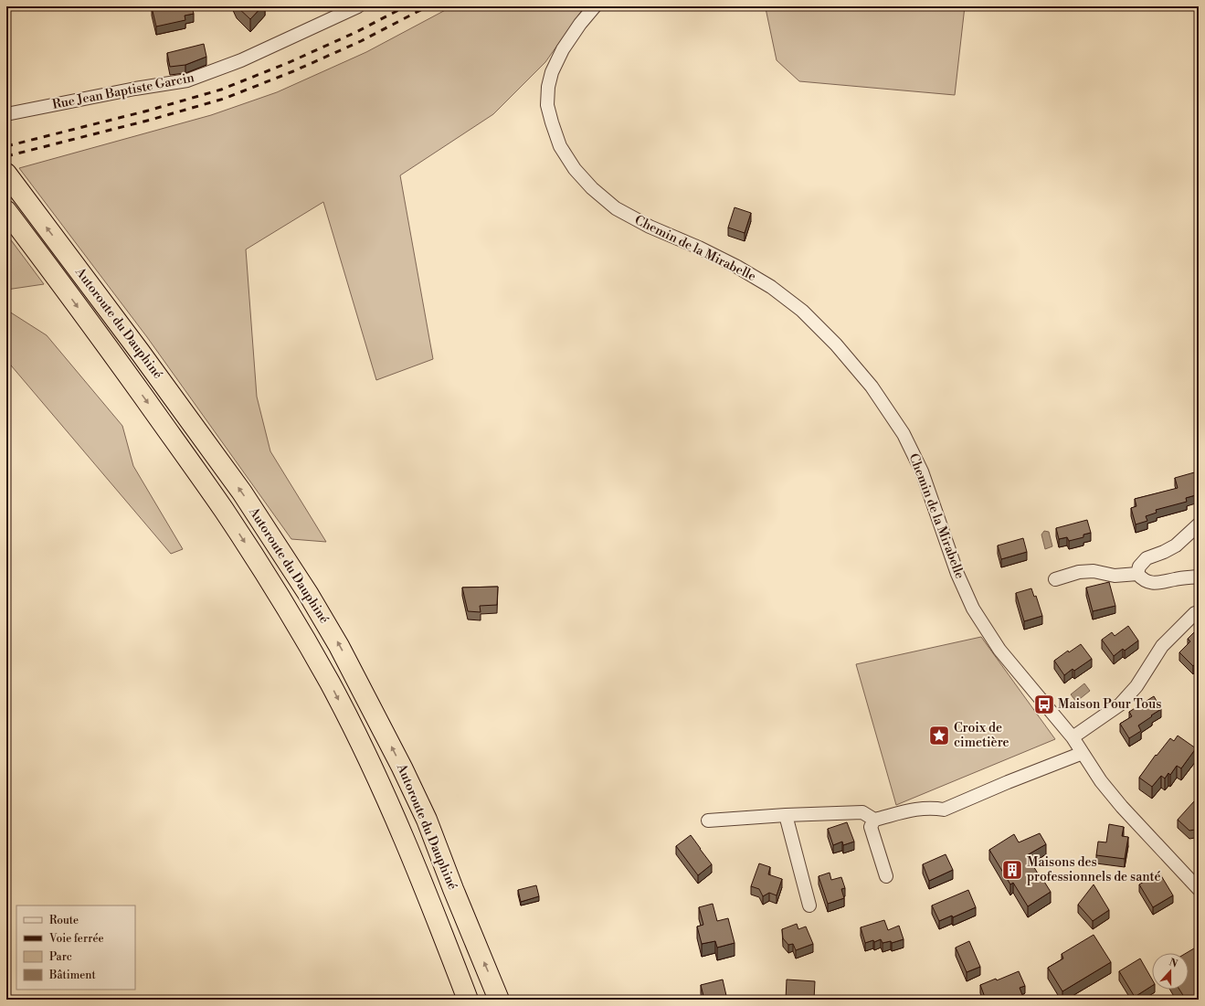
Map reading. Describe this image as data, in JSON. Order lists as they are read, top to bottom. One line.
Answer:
{"streets":{"highway":["Autoroute du Dauphiné"],"street":["Rue Jean Baptiste Garcin","Chemin de la Mirabelle"]},"places":{"bus stop":["Maison Pour Tous"],"place":["Croix de cimetière"],"building":["Maisons des professionnels de santé"]},"legend":["Route","Voie ferrée","Parc","Bâtiment"],"north":"top"}
